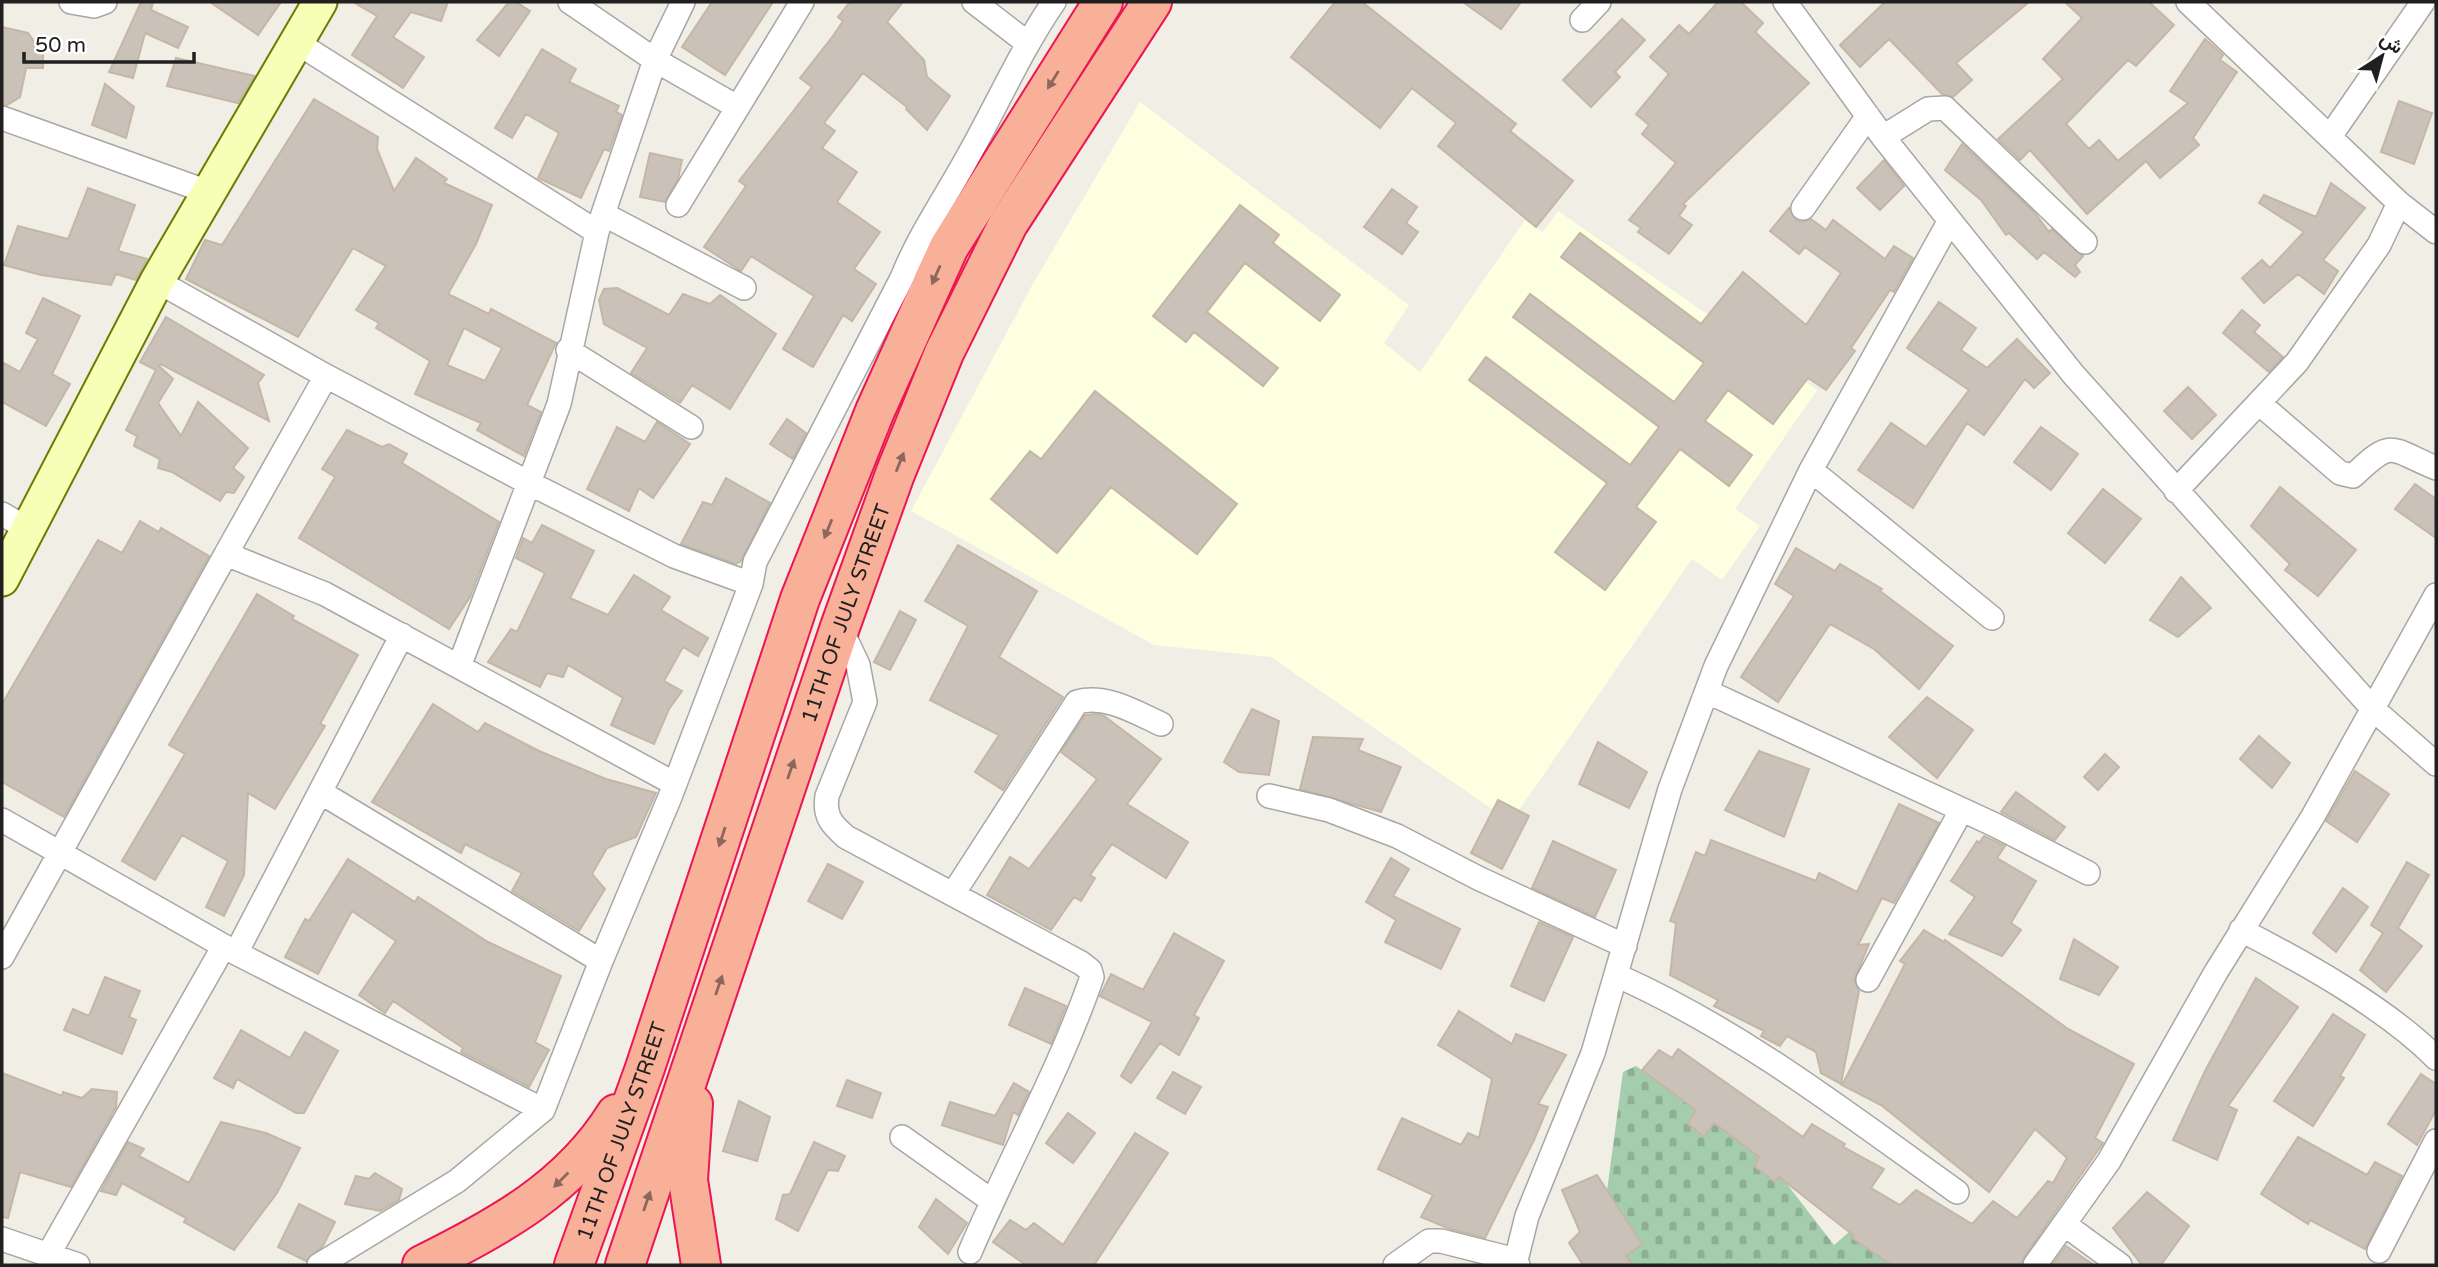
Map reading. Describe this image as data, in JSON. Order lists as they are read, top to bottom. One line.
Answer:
{"streets":{"highway":["11TH OF JULY STREET"]},"scale_bar":"50 m","north":"top right"}
